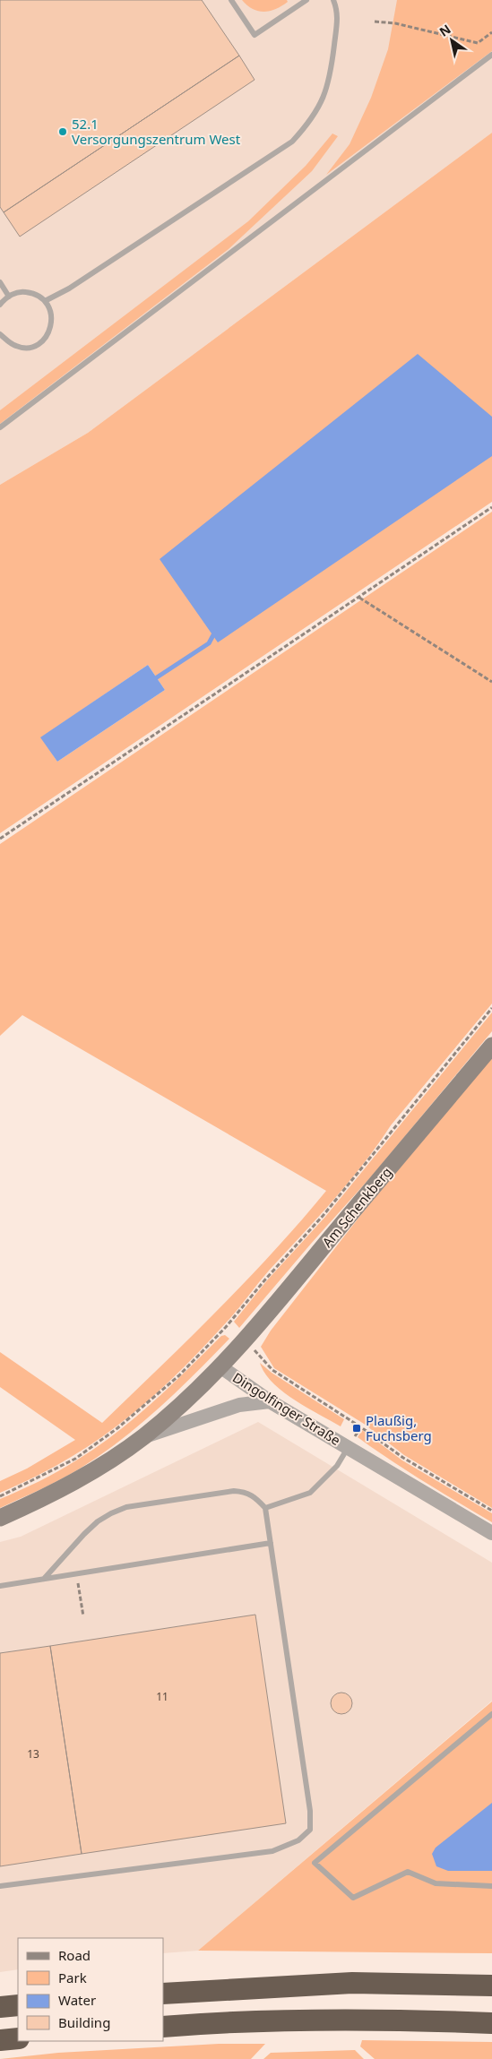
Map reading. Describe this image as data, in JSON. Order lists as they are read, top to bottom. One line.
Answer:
{"streets":{"main road":["Am Schenkberg","Dingolfinger Straße"]},"crossings":[["Am Schenkberg","Dingolfinger Straße"]],"places":{"other":["52.1 Versorgungszentrum West"],"transit":["Plaußig, Fuchsberg"]},"house_numbers":["11","13"],"legend":["Road","Park","Water","Building"],"north":"top left"}
